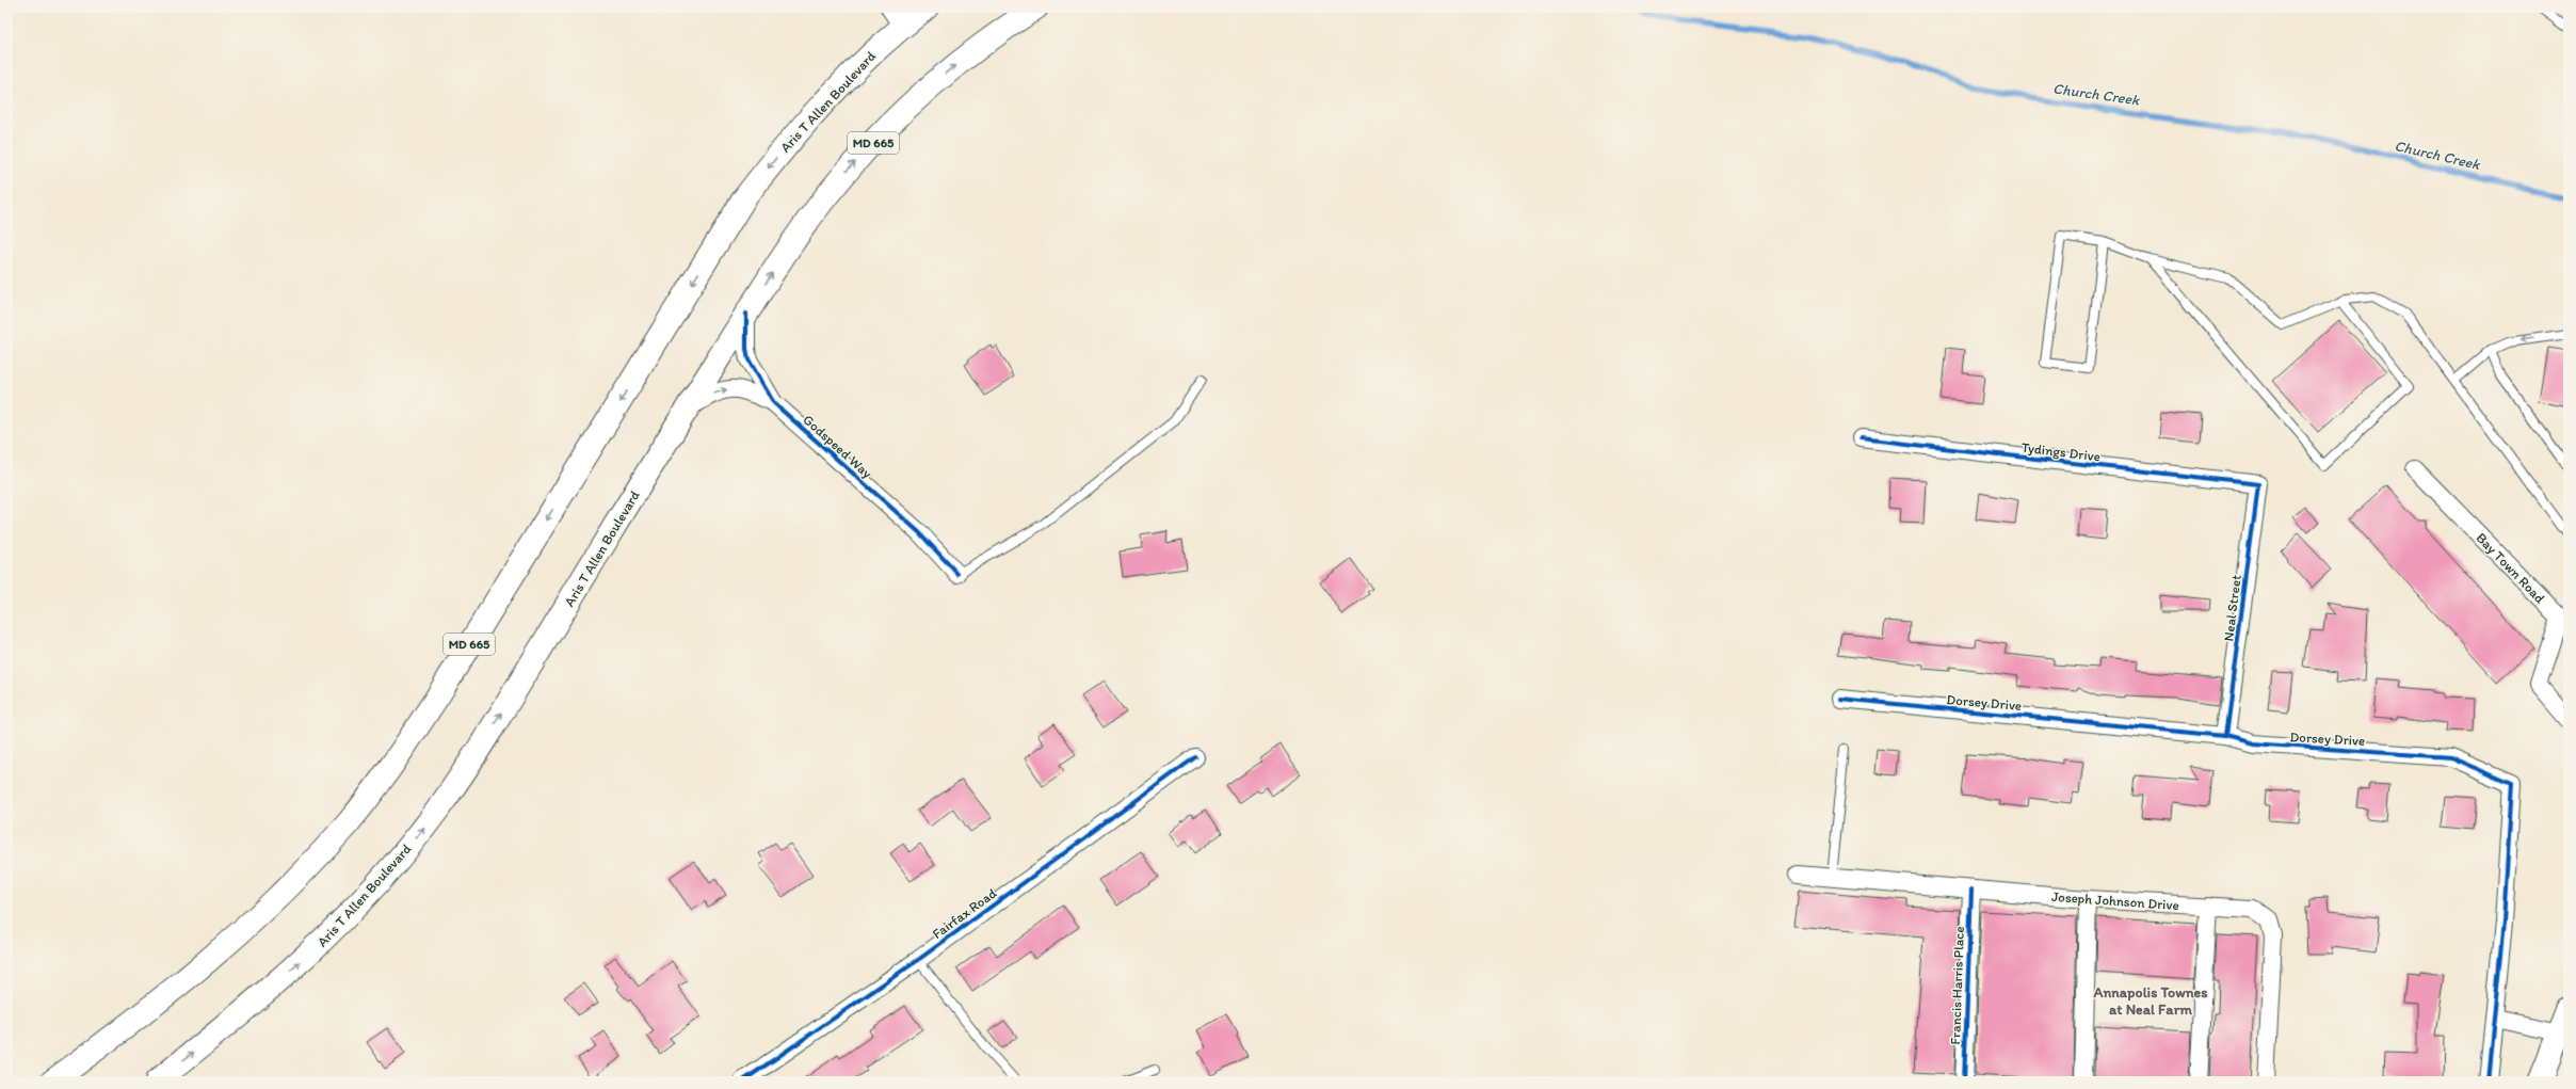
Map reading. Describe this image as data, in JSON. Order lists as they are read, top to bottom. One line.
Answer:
{"streets":{"main road":["Aris T Allen Boulevard","MD 665"],"street":["Godspeed Way","Tydings Drive","Bay Town Road","Neal Street","Dorsey Drive","Joseph Johnson Drive","Fairfax Road","Francis Harris Place"]},"crossings":[["Aris T Allen Boulevard","Godspeed Way"],["Tydings Drive","Neal Street"],["Neal Street","Dorsey Drive"],["Joseph Johnson Drive","Francis Harris Place"]],"districts":["Annapolis Townes at Neal Farm"],"water":["Church Creek"]}
